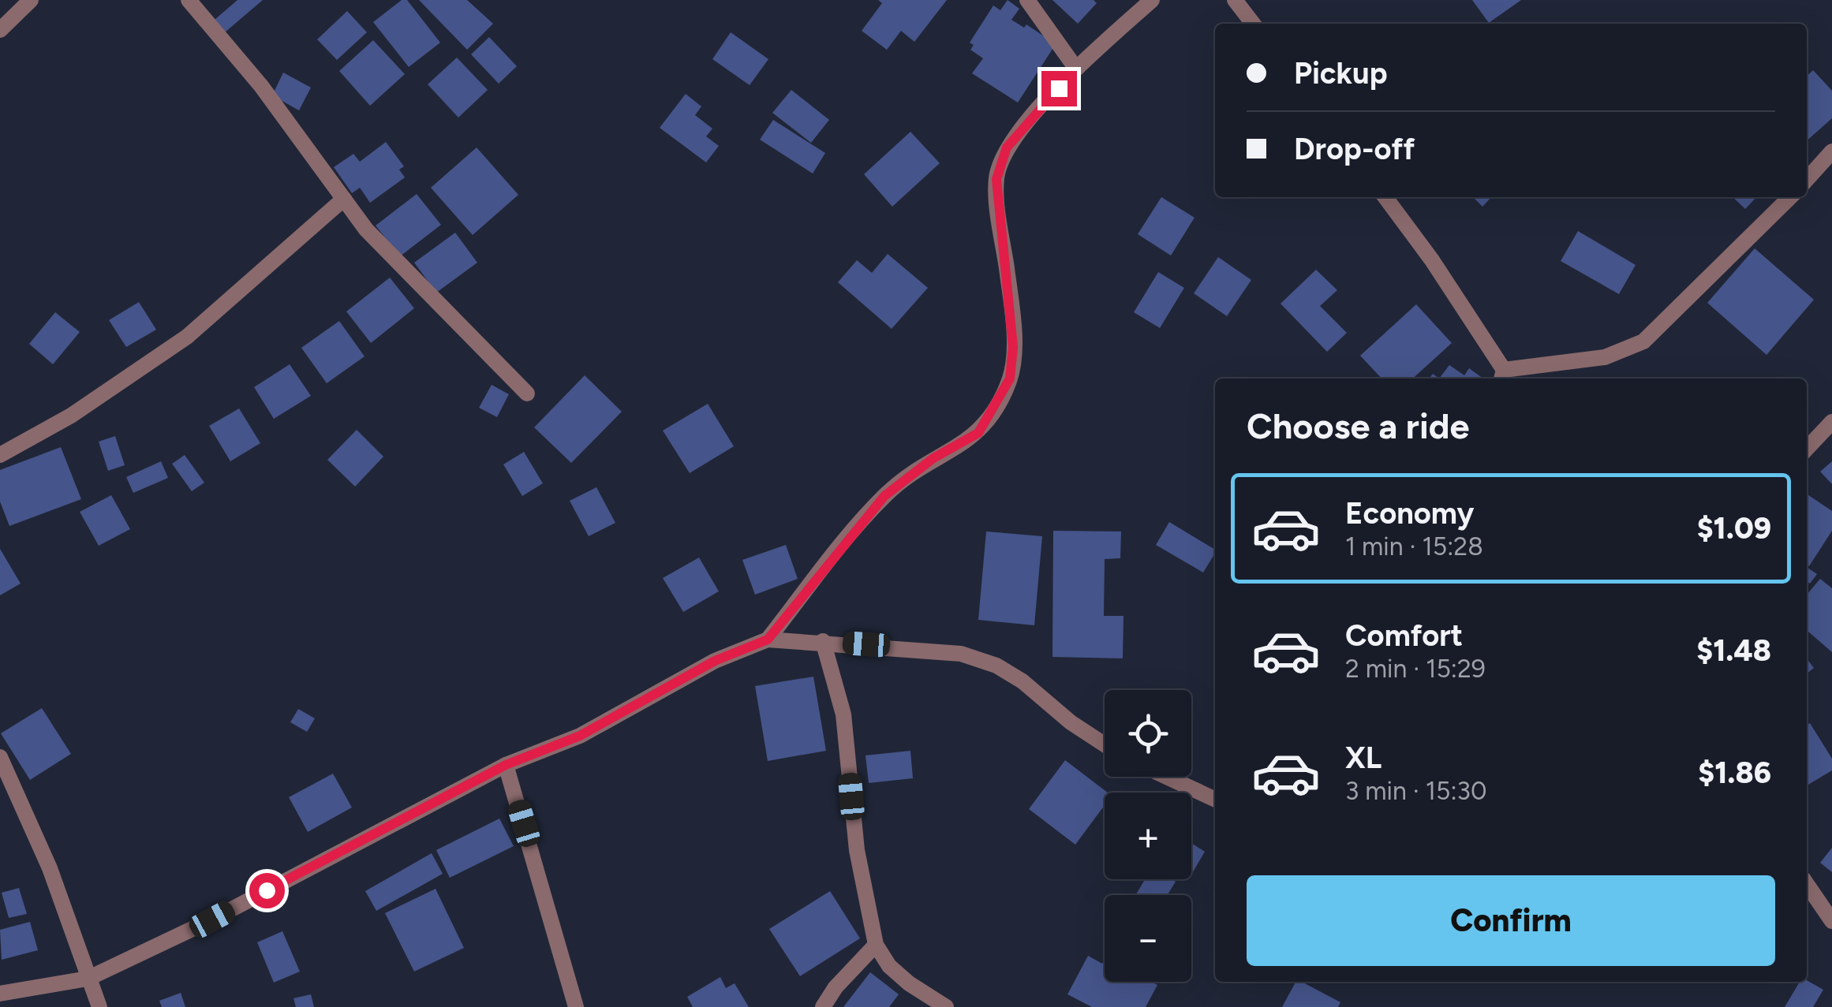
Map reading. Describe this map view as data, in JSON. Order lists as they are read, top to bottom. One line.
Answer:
{"page":{"banner":["Pickup","Drop-off"],"heading":"Choose a ride","list":[{"name":"Economy","note":"1 min · 15:28","value":"$1.09"},{"name":"Comfort","note":"2 min · 15:29","value":"$1.48"},{"name":"XL","note":"3 min · 15:30","value":"$1.86"}],"map_buttons":["+","−"],"buttons":"Confirm"}}
